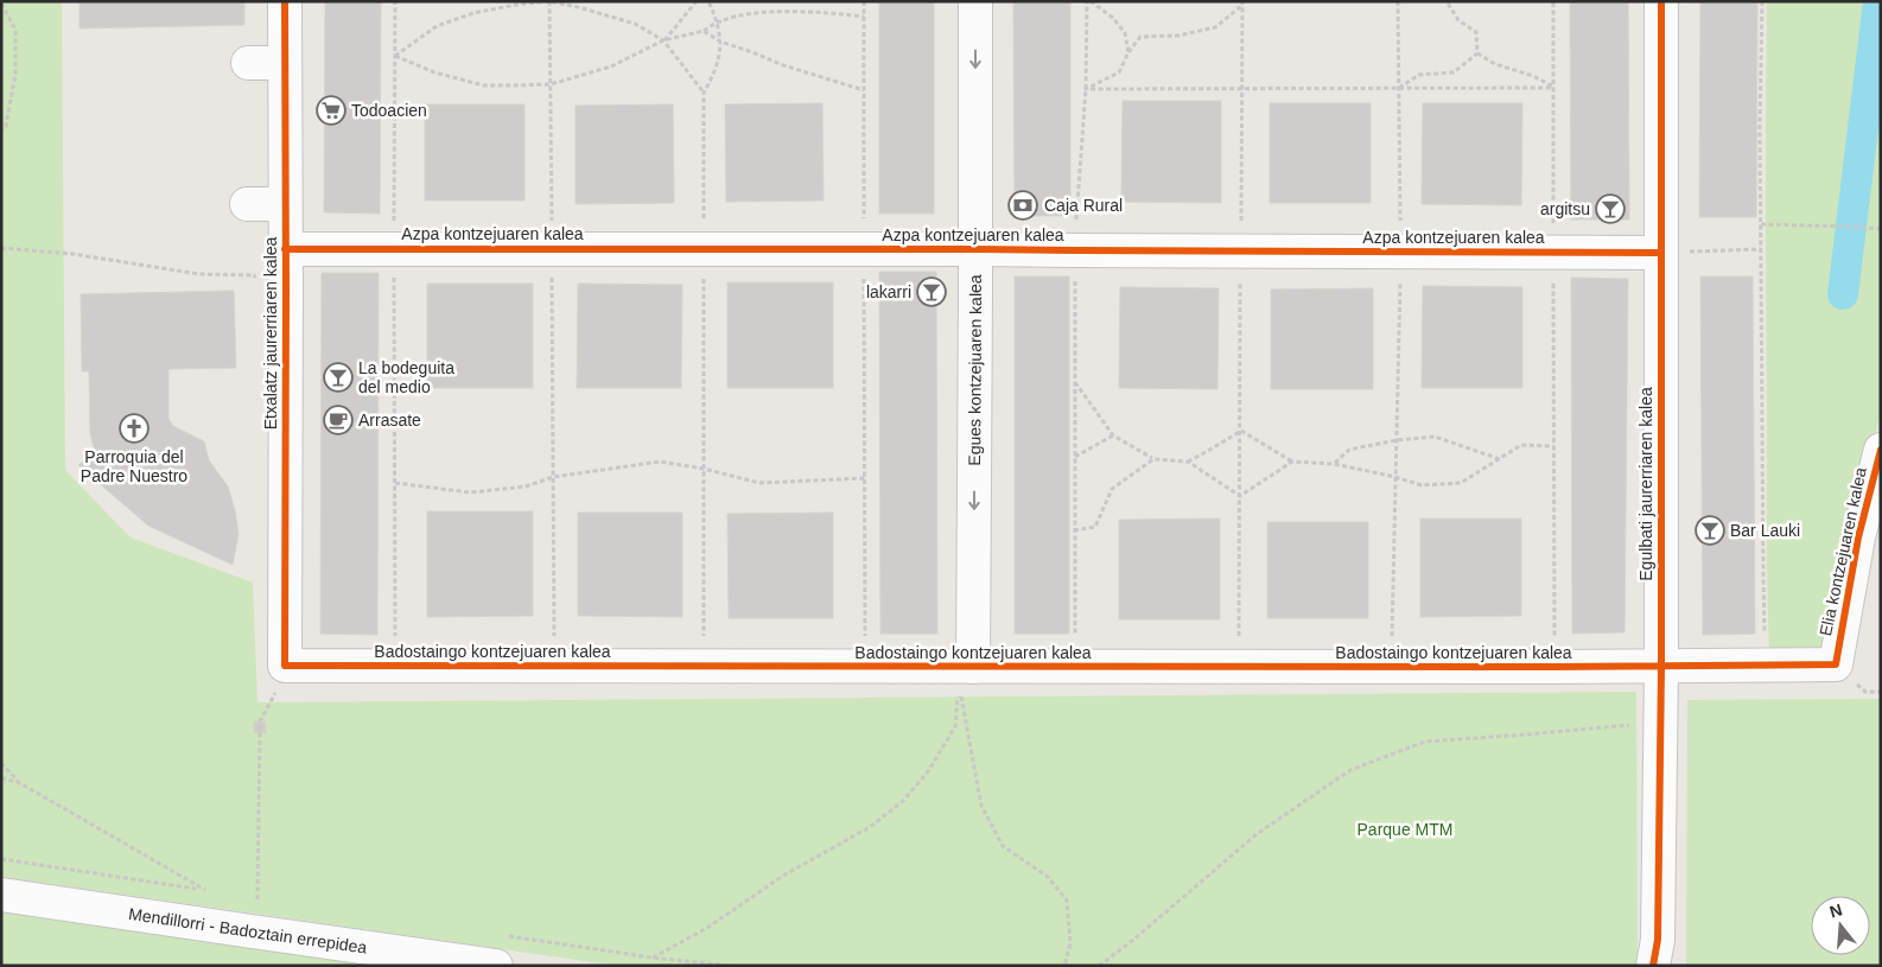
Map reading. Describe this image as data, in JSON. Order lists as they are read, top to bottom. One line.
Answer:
{"streets":{"street":["Azpa kontzejuaren kalea","Etxalatz jaurerriaren kalea","Egues kontzejuaren kalea","Egulbati jaurerriaren kalea","Elia kontzejuaren kalea","Badostaingo kontzejuaren kalea","Mendillorri - Badoztain errepidea"]},"crossings":[["Azpa kontzejuaren kalea","Etxalatz jaurerriaren kalea"],["Azpa kontzejuaren kalea","Egues kontzejuaren kalea"],["Azpa kontzejuaren kalea","Egulbati jaurerriaren kalea"],["Etxalatz jaurerriaren kalea","Badostaingo kontzejuaren kalea"],["Egues kontzejuaren kalea","Badostaingo kontzejuaren kalea"],["Egulbati jaurerriaren kalea","Elia kontzejuaren kalea"],["Egulbati jaurerriaren kalea","Badostaingo kontzejuaren kalea"],["Elia kontzejuaren kalea","Badostaingo kontzejuaren kalea"]],"one_way":["Egues kontzejuaren kalea"],"parks":["Parque MTM"],"places":{"supermarket":["Todoacien"],"bank":["Caja Rural"],"bar":["argitsu","lakarri","La bodeguita del medio","Bar Lauki"],"cafe":["Arrasate"],"church":["Parroquia del Padre Nuestro"]},"north":"top"}
